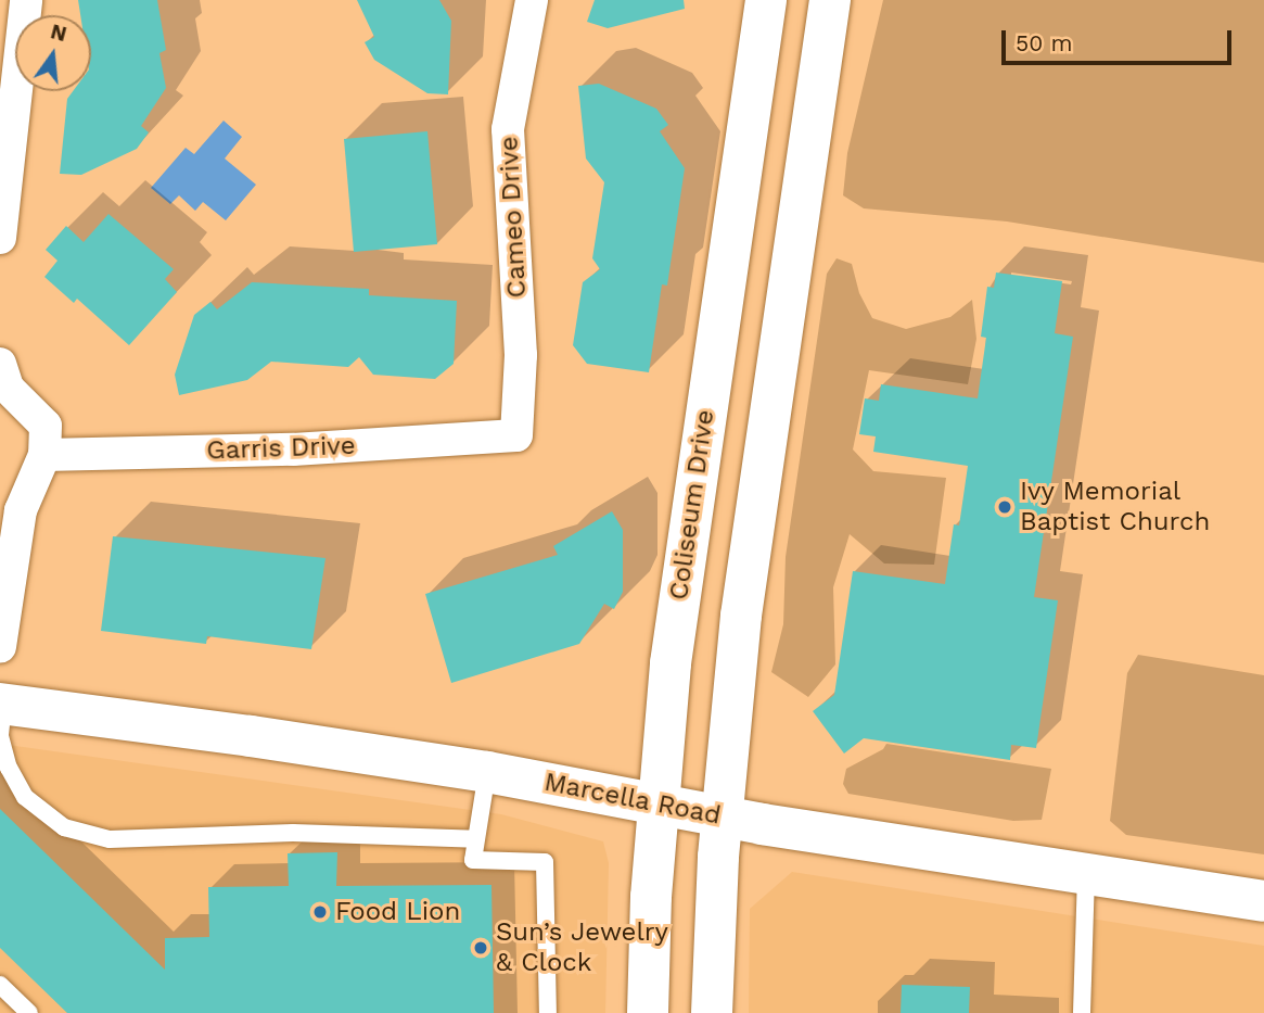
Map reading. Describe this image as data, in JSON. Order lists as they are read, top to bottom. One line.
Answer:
{"streets":{"street":["Cameo Drive","Garris Drive","Coliseum Drive","Marcella Road"]},"crossings":[["Cameo Drive","Garris Drive"],["Coliseum Drive","Marcella Road"]],"places":["Ivy Memorial Baptist Church","Food Lion","Sun’s Jewelry & Clock"],"scale_bar":"50 m","north":"top"}
